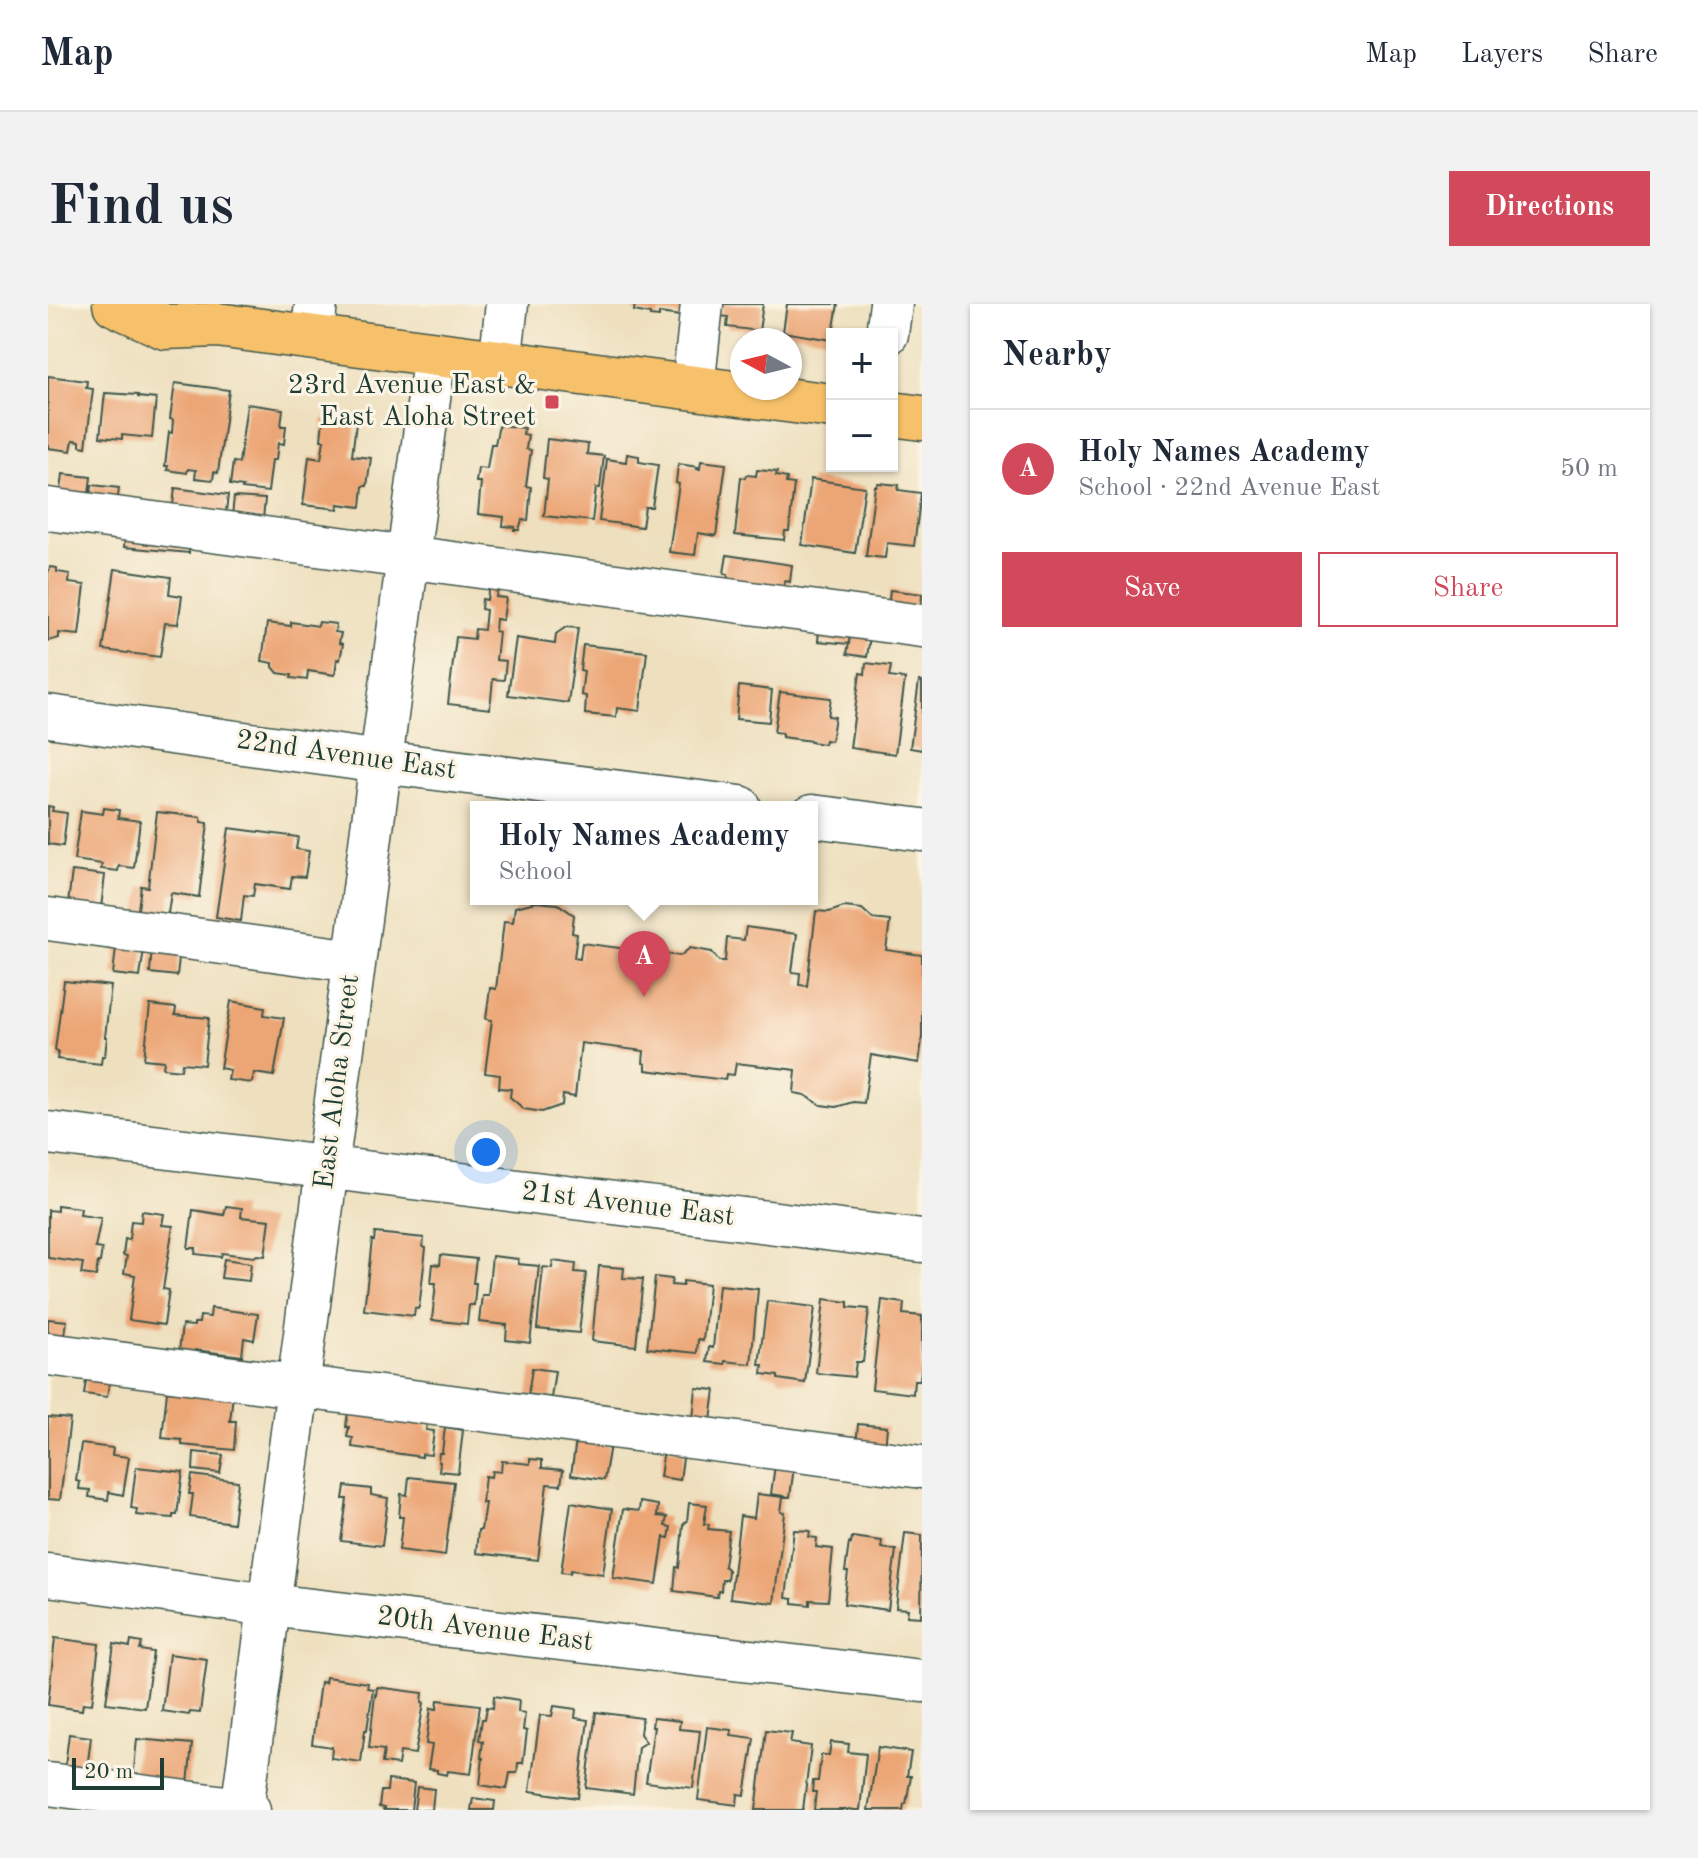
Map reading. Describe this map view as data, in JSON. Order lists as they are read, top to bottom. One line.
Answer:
{"streets":{"street":["22nd Avenue East","East Aloha Street","21st Avenue East","20th Avenue East"]},"crossings":[["22nd Avenue East","East Aloha Street"],["East Aloha Street","21st Avenue East"],["East Aloha Street","20th Avenue East"]],"places":{"transit":["23rd Avenue East & East Aloha Street"]},"scale_bar":"20 m","north":"left","page":{"header":"Map","nav":["Map","Layers","Share"],"buttons":["Directions",["Save","Share"]],"title":"Find us","heading":"Nearby","map_buttons":["+","−"],"list":[{"mark":"A","name":"Holy Names Academy","note":"School · 22nd Avenue East","value":"50 m"}],"popup":["Holy Names Academy","School"],"pins":"A","scale":"20 m"}}
